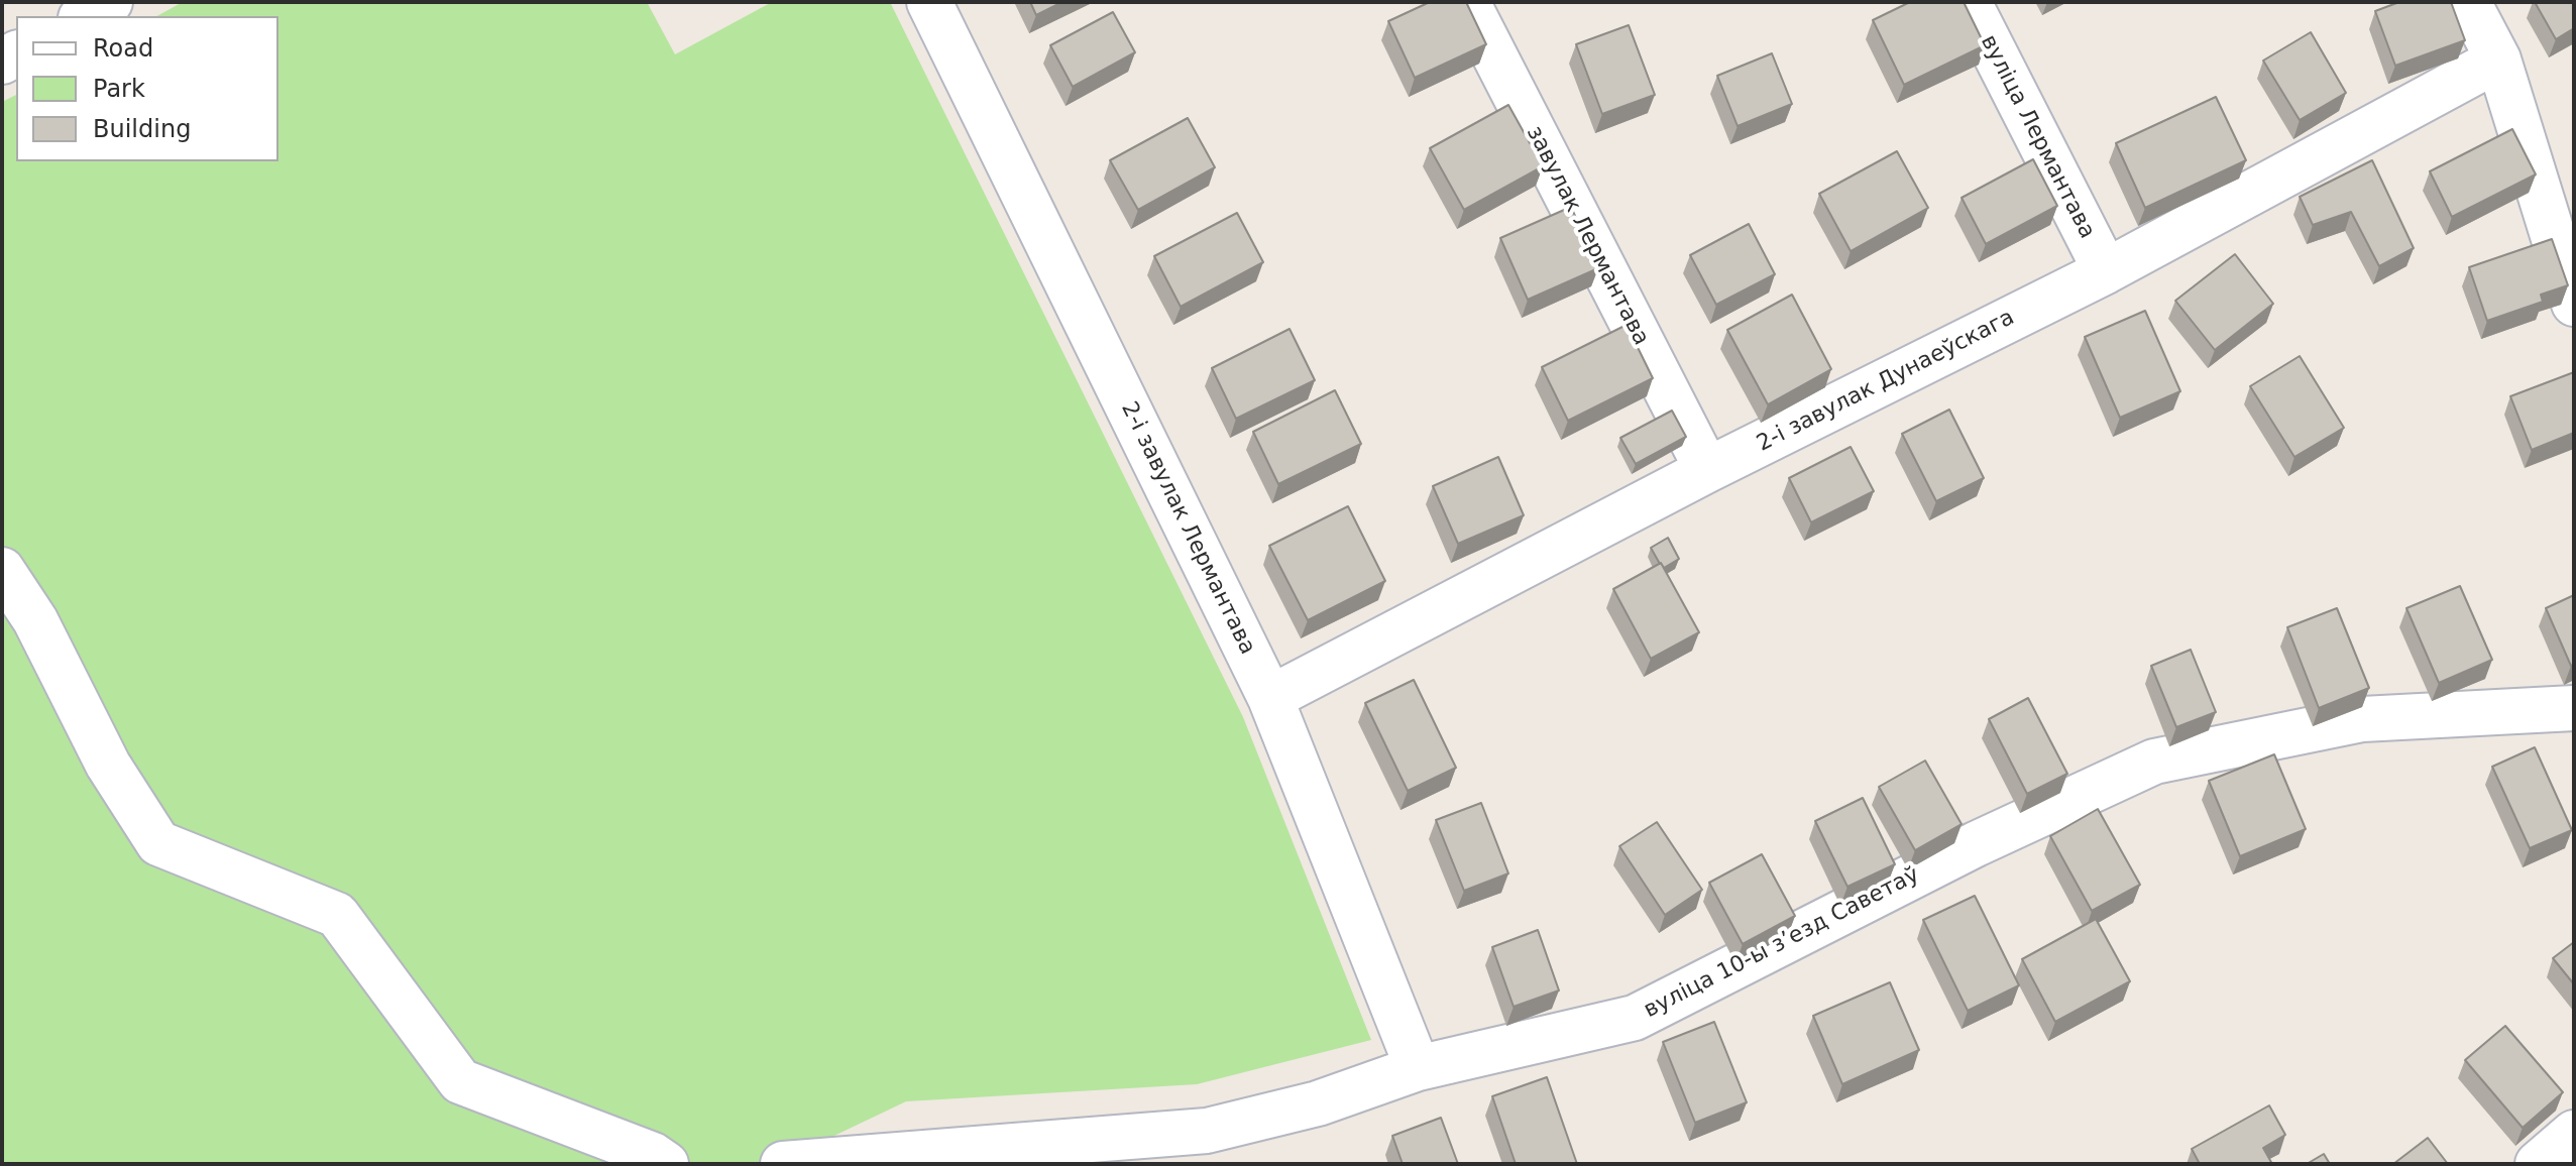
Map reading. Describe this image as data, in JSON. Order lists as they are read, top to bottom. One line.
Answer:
{"streets":{"street":["вуліца Лермантава","завулак Лермантава","2-і завулак Дунаеўскага","2-і завулак Лермантава","вуліца 10-ы зʼезд Саветаў"]},"crossings":[["вуліца Лермантава","2-і завулак Дунаеўскага"],["завулак Лермантава","2-і завулак Дунаеўскага"],["2-і завулак Дунаеўскага","2-і завулак Лермантава"],["2-і завулак Лермантава","вуліца 10-ы зʼезд Саветаў"]],"legend":["Road","Park","Building"]}
